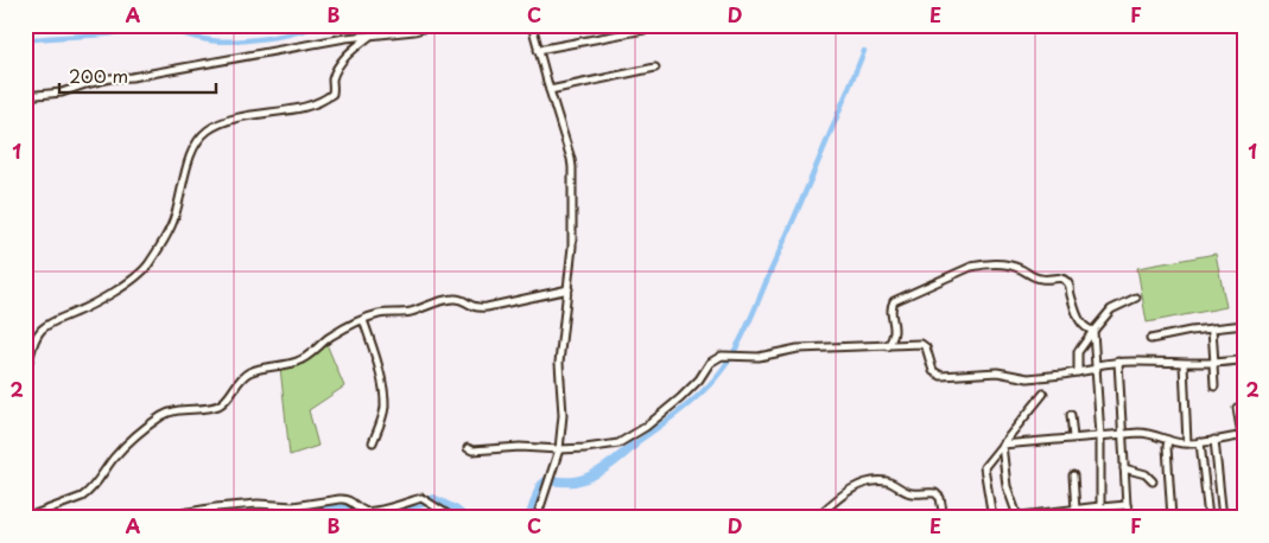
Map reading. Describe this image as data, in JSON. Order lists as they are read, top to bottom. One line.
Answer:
{"scale_bar":"200 m","grid":{"columns":["A","B","C","D","E","F"],"rows":["1","2"]}}
